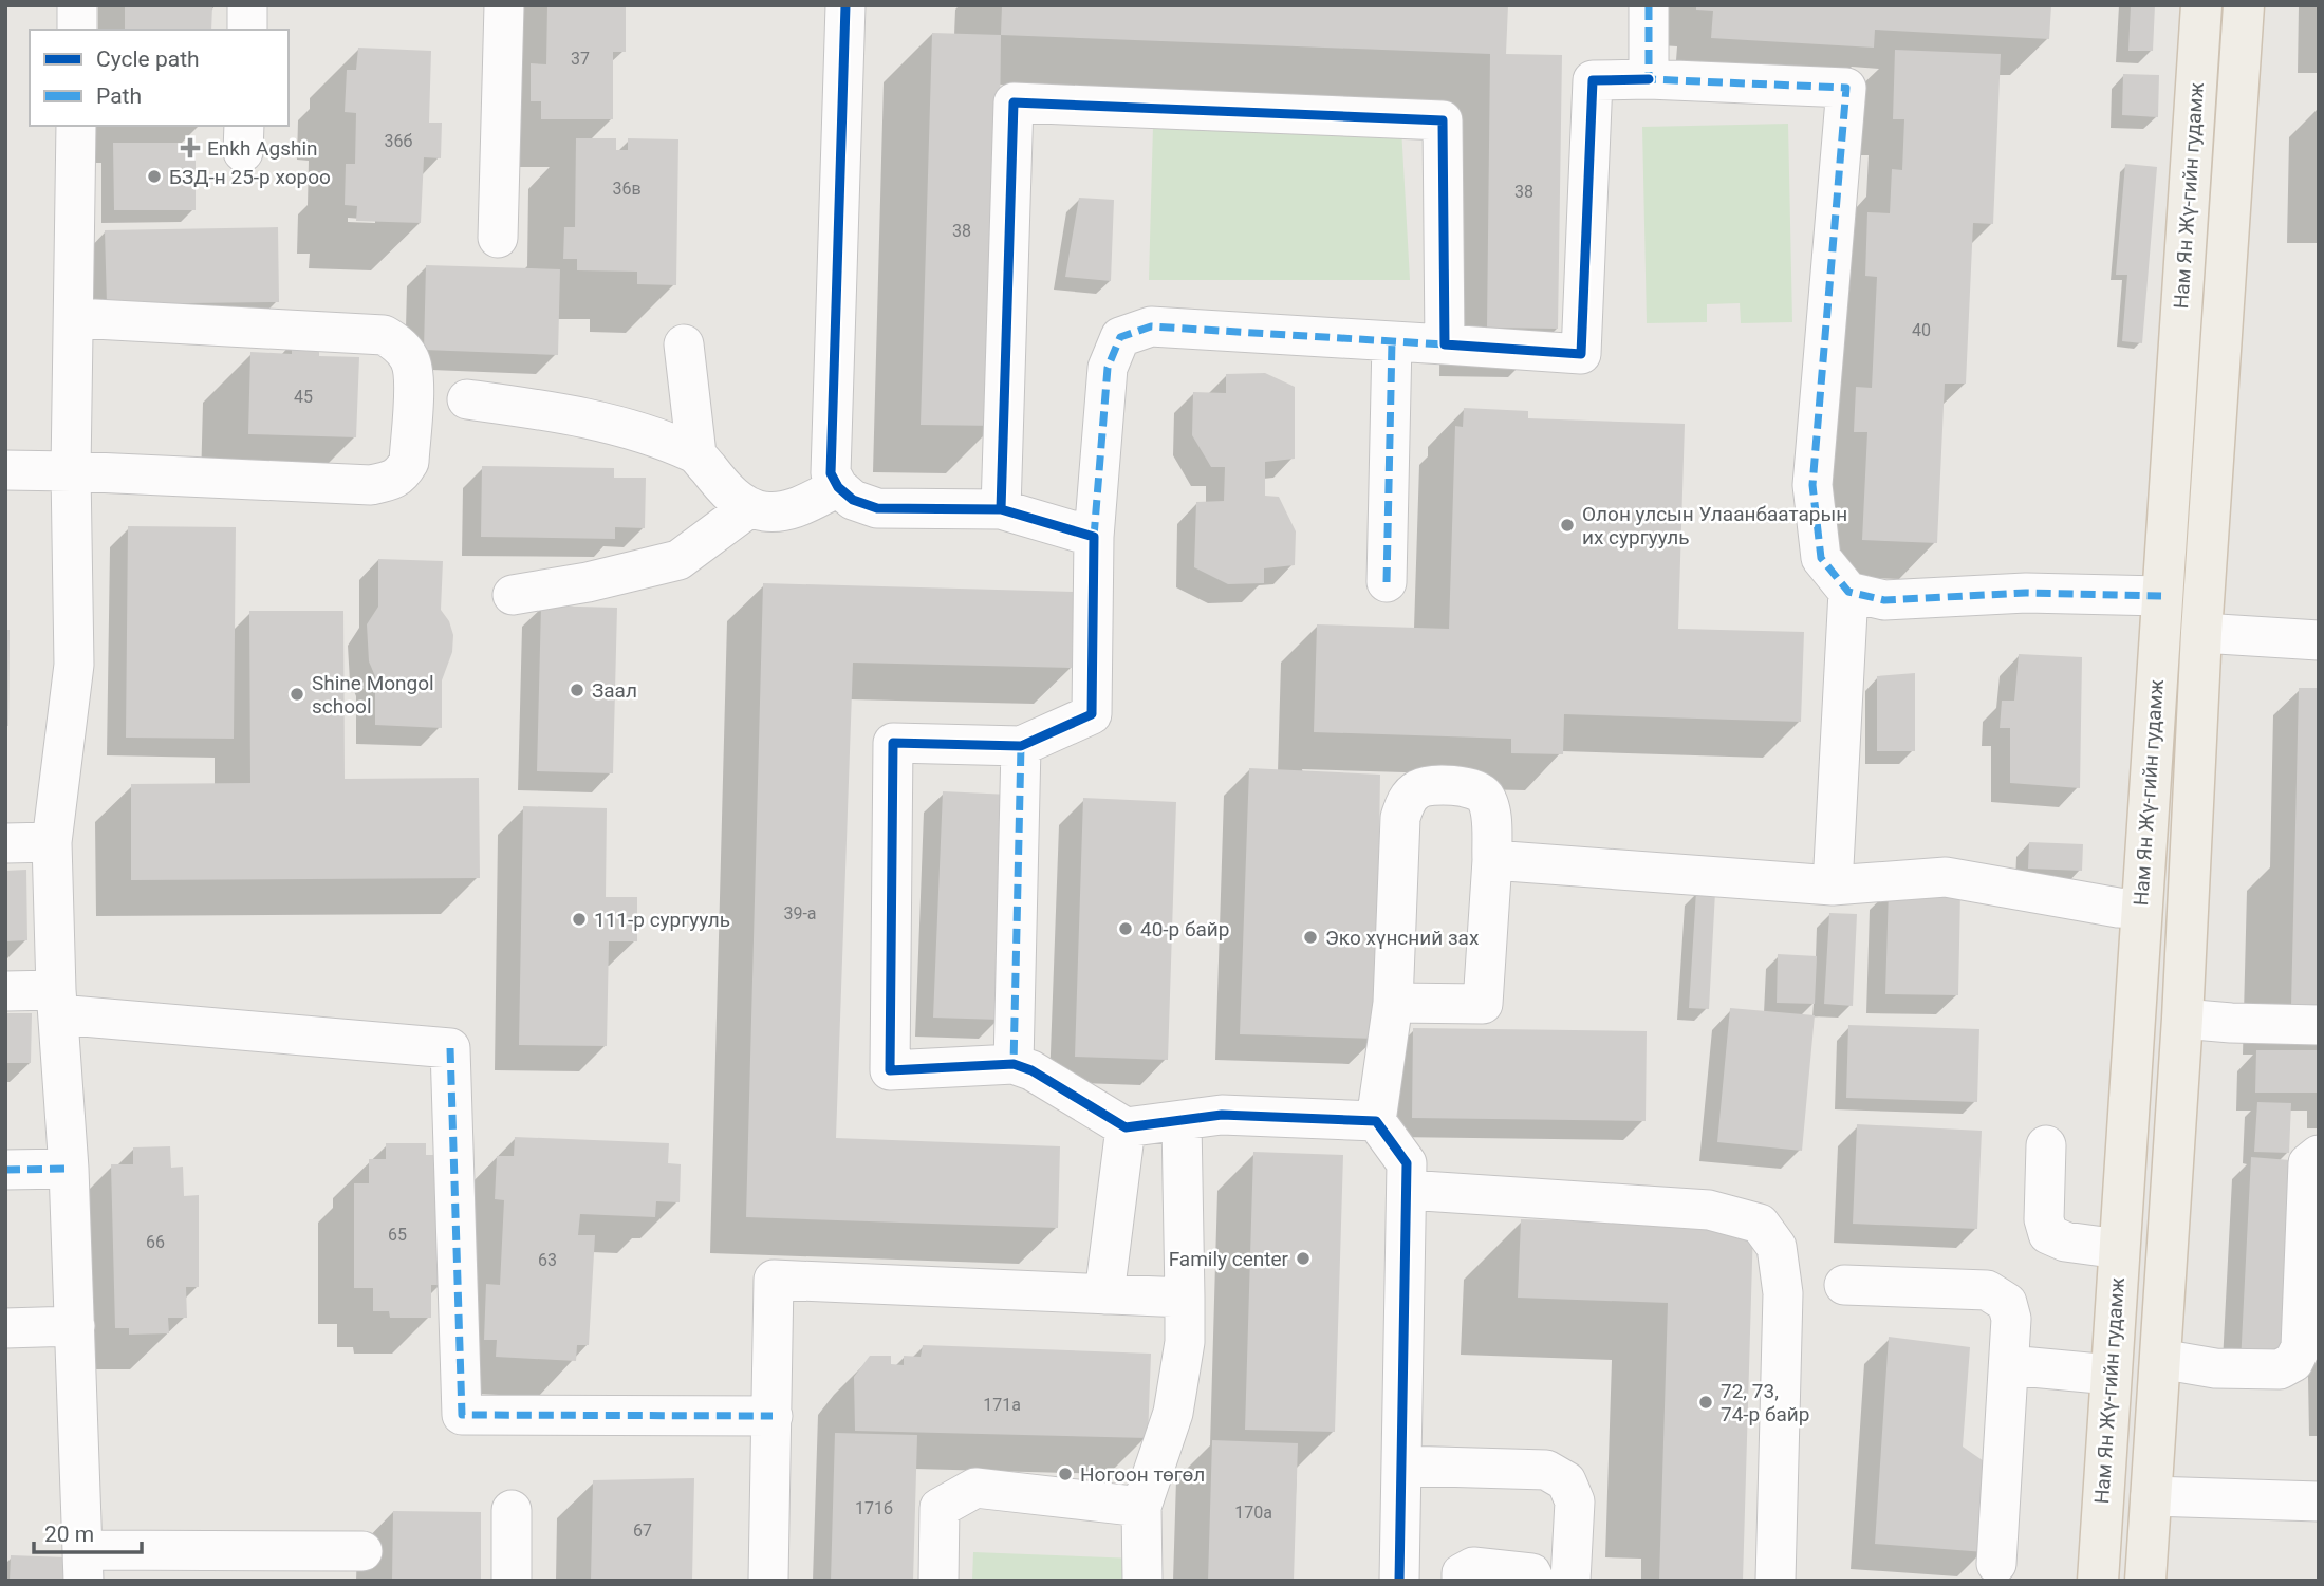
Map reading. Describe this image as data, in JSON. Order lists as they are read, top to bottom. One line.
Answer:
{"streets":{"main road":["Нам Ян Жү-гийн гудамж"]},"places":{"health":["Enkh Agshin"],"other":["БЗД-н 25-р хороо","Олон улсын Улаанбаатарын их сургууль","Заал","Shine Mongol school","111-р сургууль","40-р байр","Эко хүнсний зах","Family center","72, 73, 74-р байр","Ногоон төгөл"]},"house_numbers":["37","36б","36в","38","38","40","45","39-а","65","66","63","171а","171б","170a","67"],"legend":["Cycle path","Path"],"scale_bar":"20 m"}
